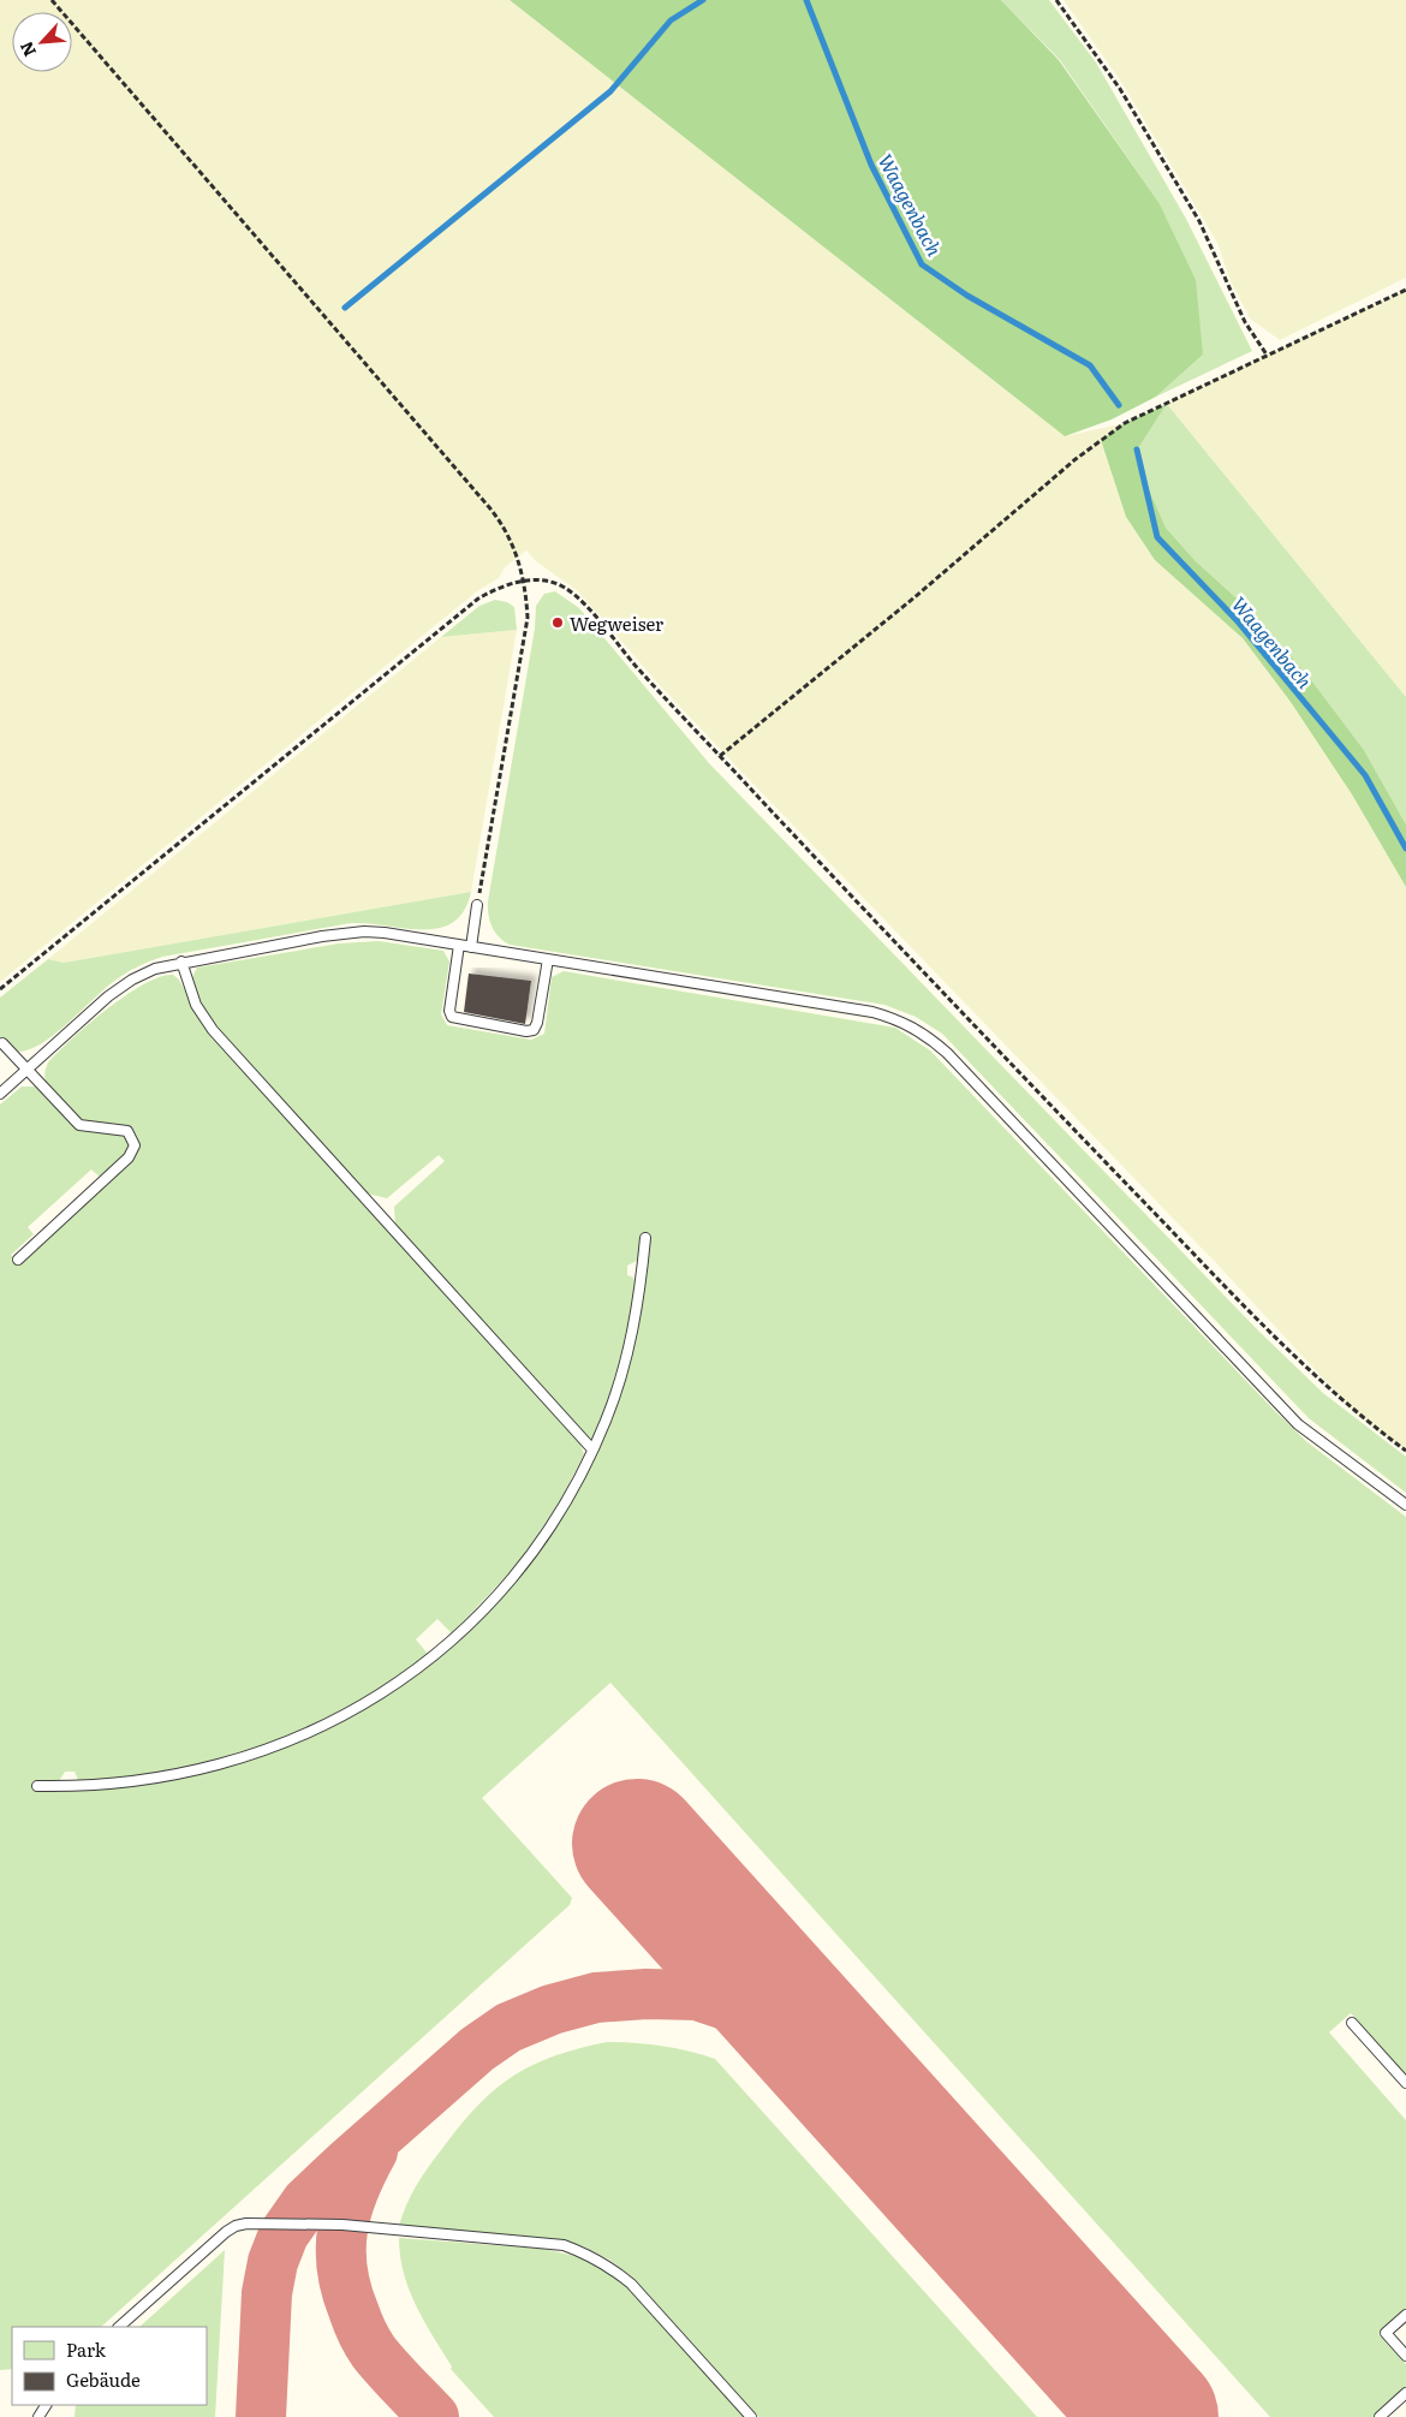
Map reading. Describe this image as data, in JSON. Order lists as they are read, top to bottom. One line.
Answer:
{"water":["Waagenbach"],"places":["Wegweiser"],"legend":["Park","Gebäude"],"north":"bottom left"}
